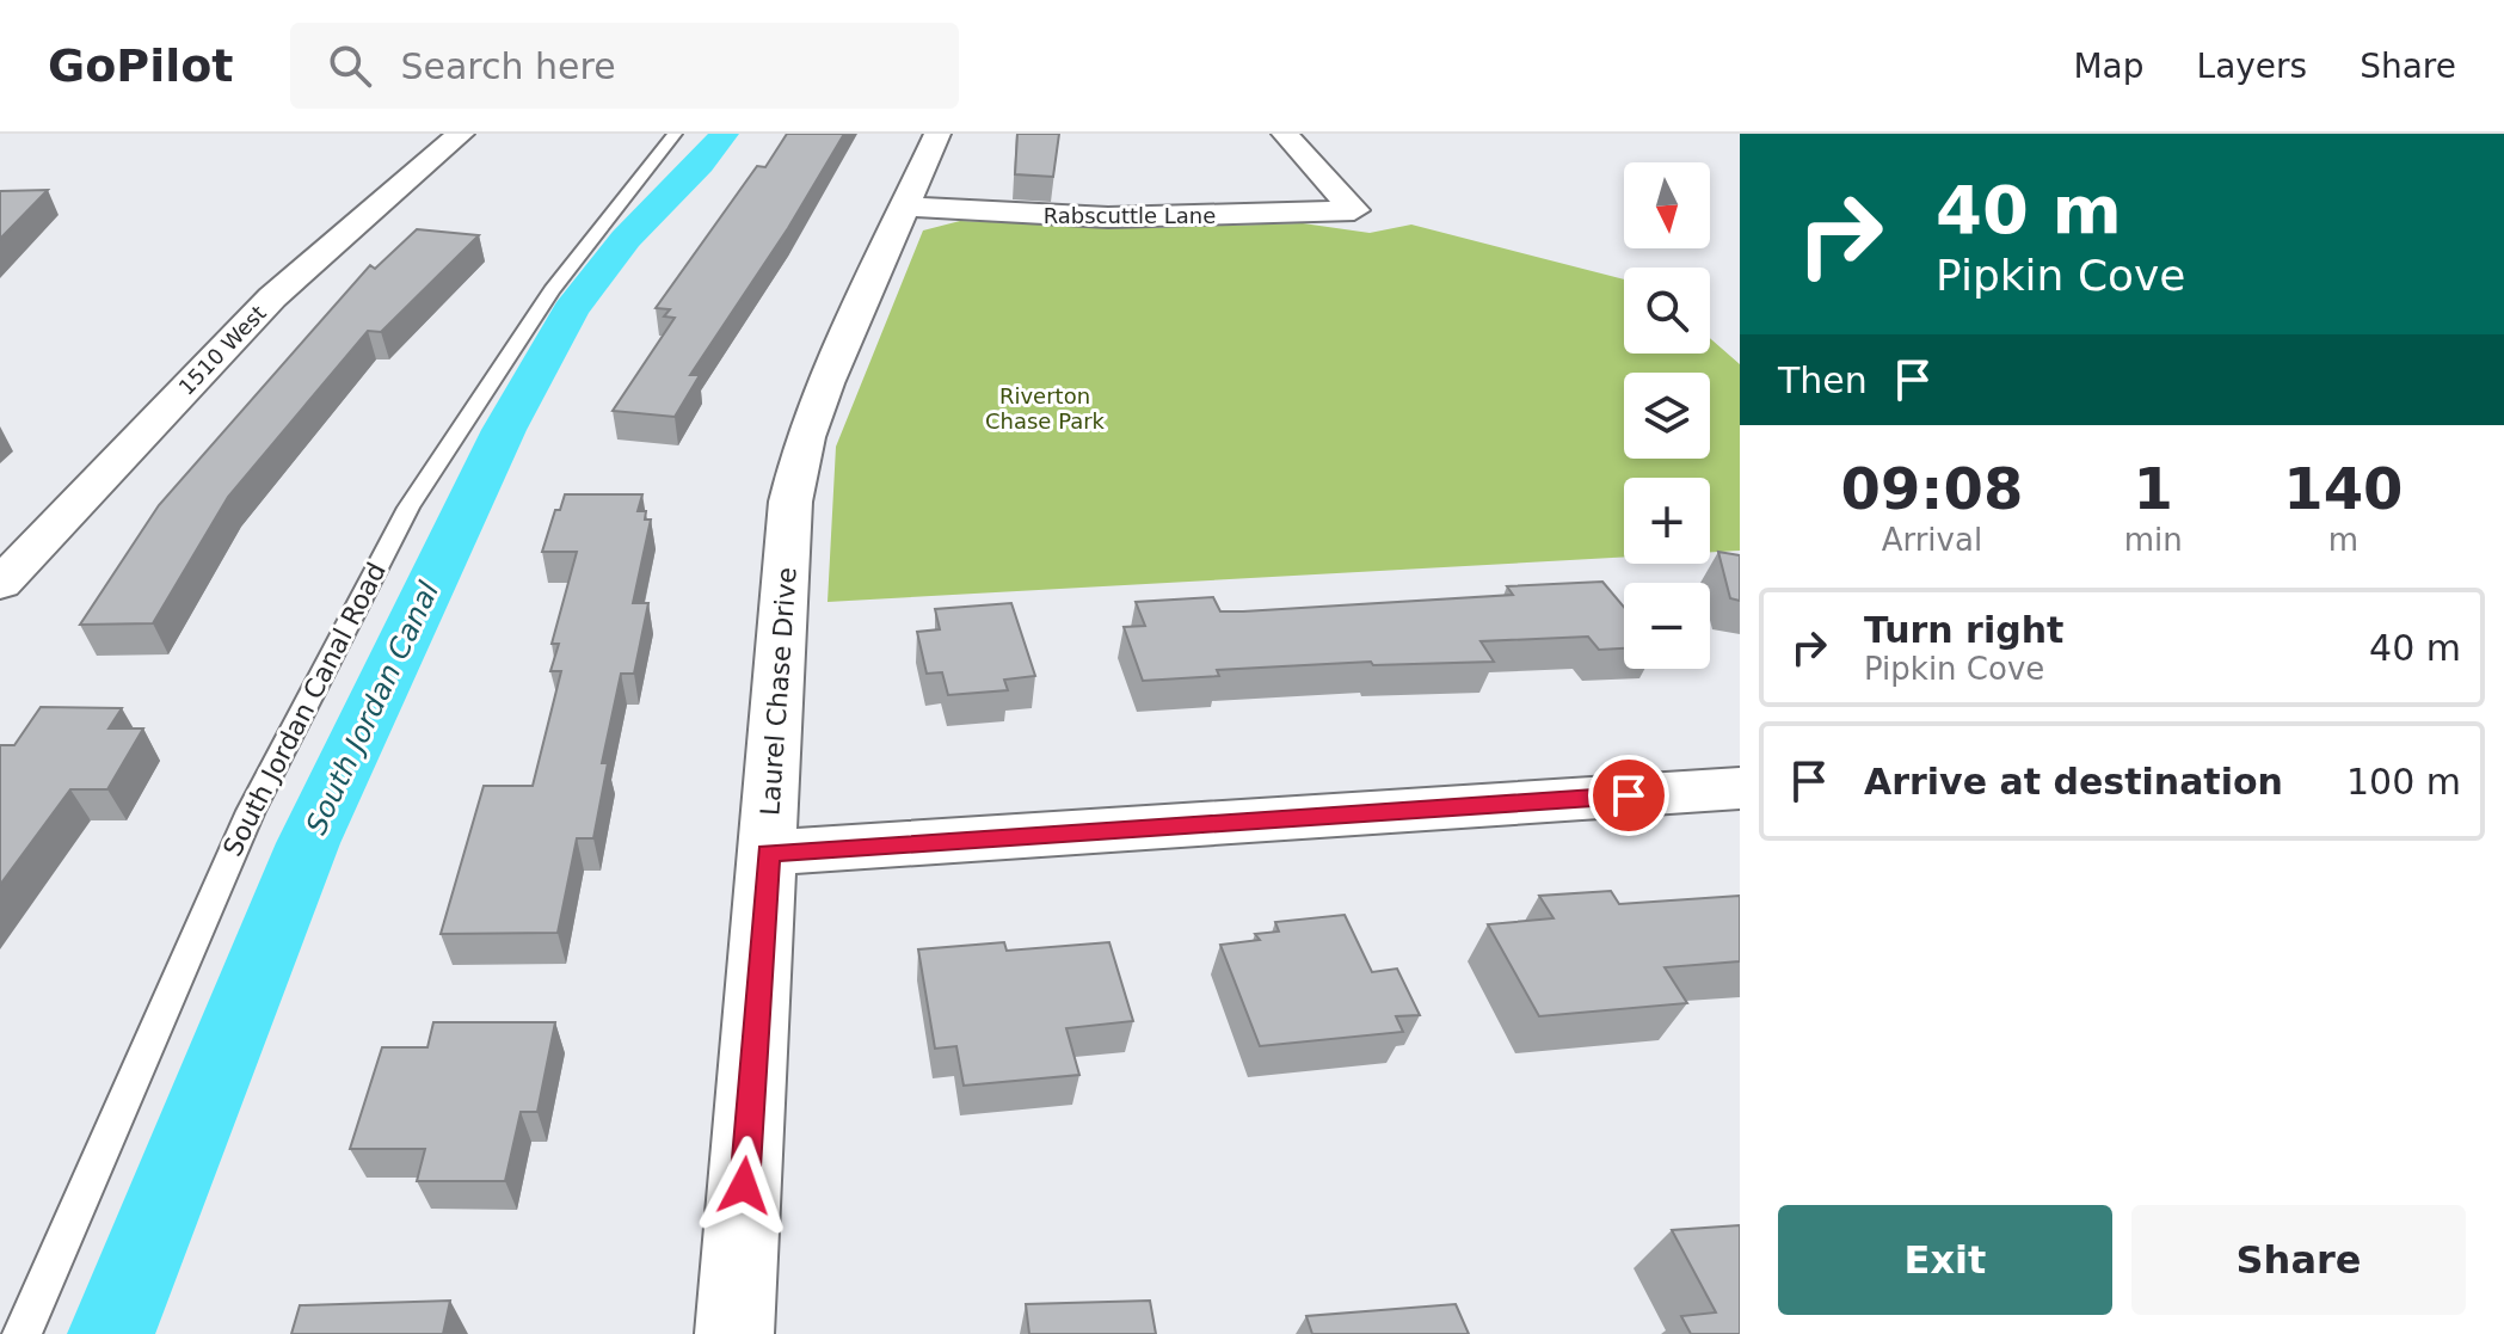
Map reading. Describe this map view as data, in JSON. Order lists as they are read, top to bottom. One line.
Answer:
{"streets":{"street":["Rabscuttle Lane","1510 West","Laurel Chase Drive"],"lane":["South Jordan Canal Road"]},"crossings":[["Rabscuttle Lane","Laurel Chase Drive"]],"water":["South Jordan Canal"],"parks":["Riverton Chase Park"],"north":"bottom","page":{"header":"GoPilot","search":"Search here","nav":["Map","Layers","Share"],"turn":["40 m","Pipkin Cove"],"map_buttons":["+","−"],"then":"Then","eta":["09:08","Arrival","1","min","140","m"],"list":[{"name":"Turn right","note":"Pipkin Cove","value":"40 m"},{"name":"Arrive at destination","value":"100 m"}],"buttons":["Exit","Share"]}}
